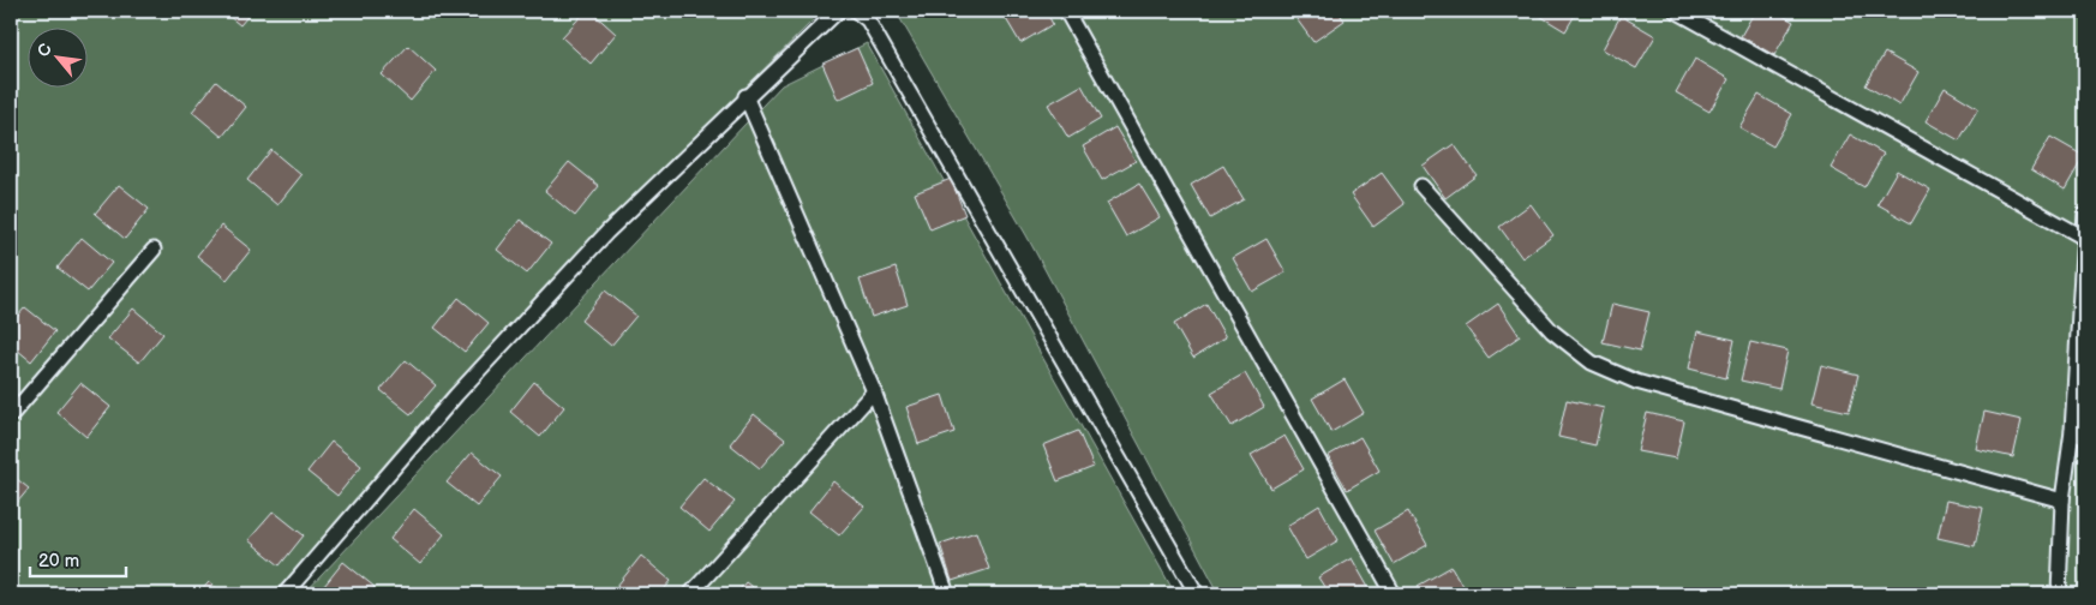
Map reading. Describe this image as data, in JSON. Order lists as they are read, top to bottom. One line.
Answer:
{"scale_bar":"20 m","north":"top left"}
